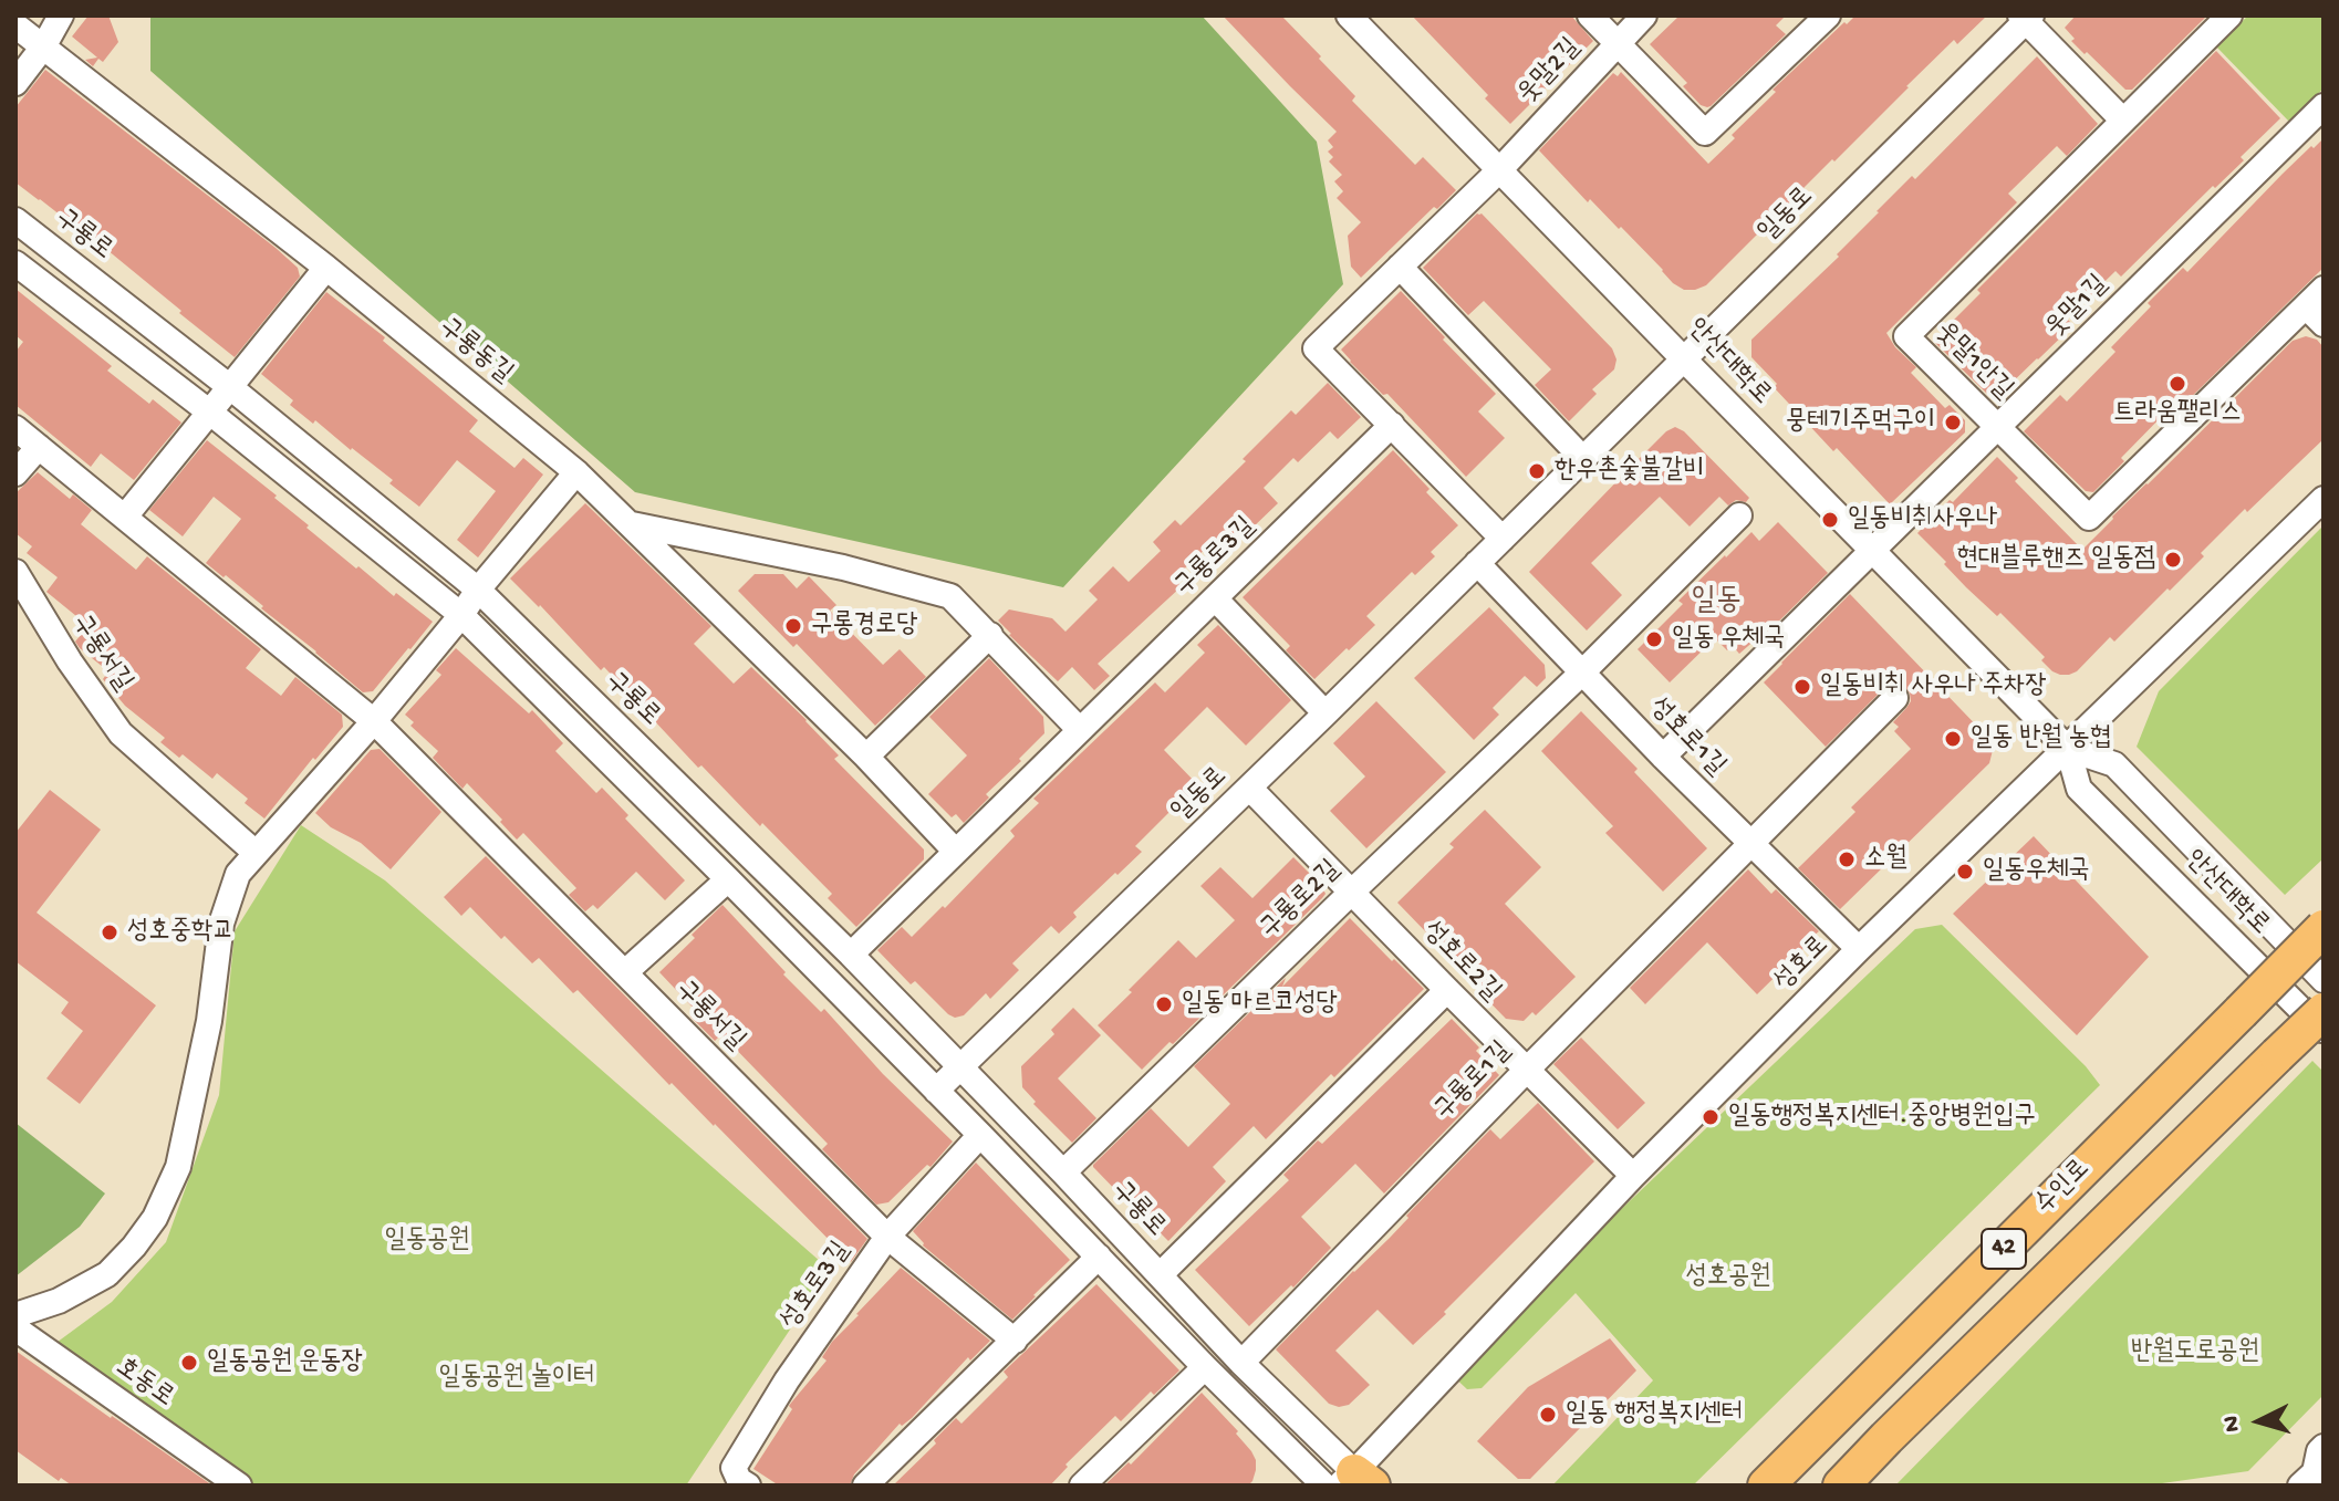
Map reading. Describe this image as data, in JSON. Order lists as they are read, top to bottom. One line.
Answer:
{"streets":{"highway":["수인로","42"],"street":["웃말2길","일동로","구룡로","웃말1길","구룡동길","웃말1안길","안산대학로","구룡로3길","구룡서길","성호로1길","구룡로2길","성호로2길","성호로","구룡로1길","성호로3길","호동로"]},"crossings":[["웃말2길","안산대학로"],["웃말2길","구룡로3길"],["일동로","구룡로"],["일동로","안산대학로"],["일동로","성호로1길"],["일동로","성호로2길"],["구룡로","구룡로3길"],["구룡로","구룡로2길"],["구룡로","성호로2길"],["구룡로","성호로"],["구룡로","구룡로1길"],["웃말1길","웃말1안길"],["웃말1길","안산대학로"],["웃말1길","성호로1길"],["구룡동길","구룡로3길"],["안산대학로","성호로"],["구룡서길","성호로3길"],["성호로1길","구룡로2길"],["성호로1길","성호로"],["성호로1길","구룡로1길"],["구룡로2길","성호로2길"],["성호로2길","성호로"],["성호로2길","구룡로1길"]],"districts":["일동"],"parks":["일동공원","성호공원","반월도로공원","일동공원 놀이터"],"places":["트라움팰리스","뭉테기주먹구이","한우촌숯불갈비","일동비취사우나","현대블루핸즈 일동점","구롱경로당","일동 우체국","일동비취 사우나 주차장","일동 반월 농협","소월","일동우체국","성호중학교","일동 마르코성당","일동행정복지센터.중앙병원입구","일동공원 운동장","일동 행정복지센터"],"north":"left"}
